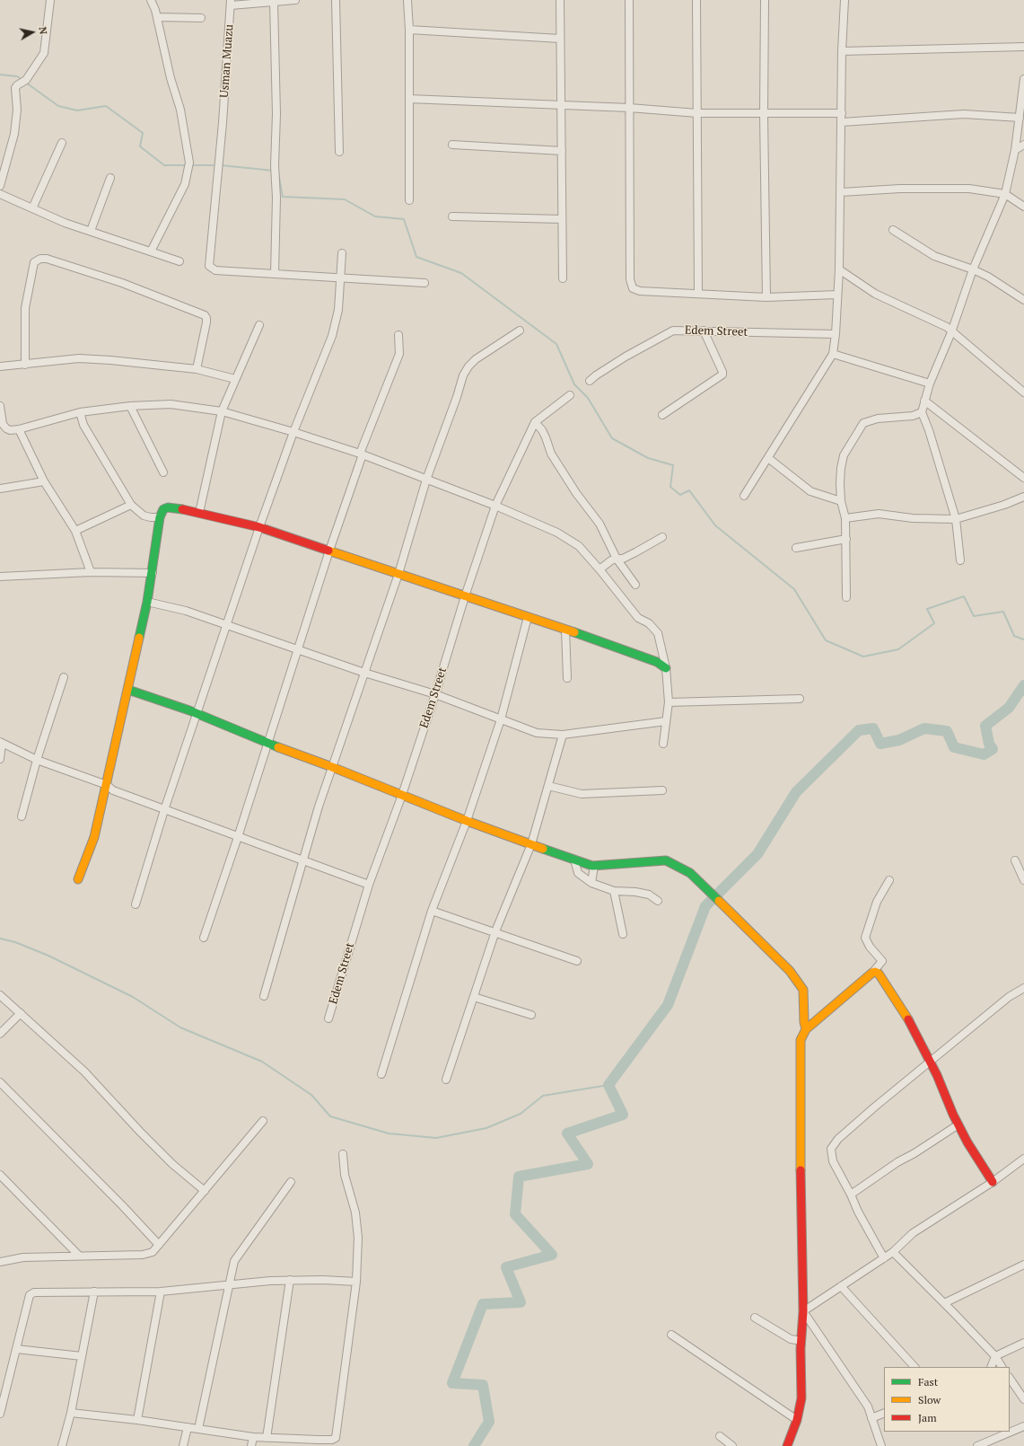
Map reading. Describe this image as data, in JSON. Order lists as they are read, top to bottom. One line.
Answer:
{"streets":{"street":["Usman Muazu","Edem Street"]},"legend":["Fast","Slow","Jam"],"north":"right"}
